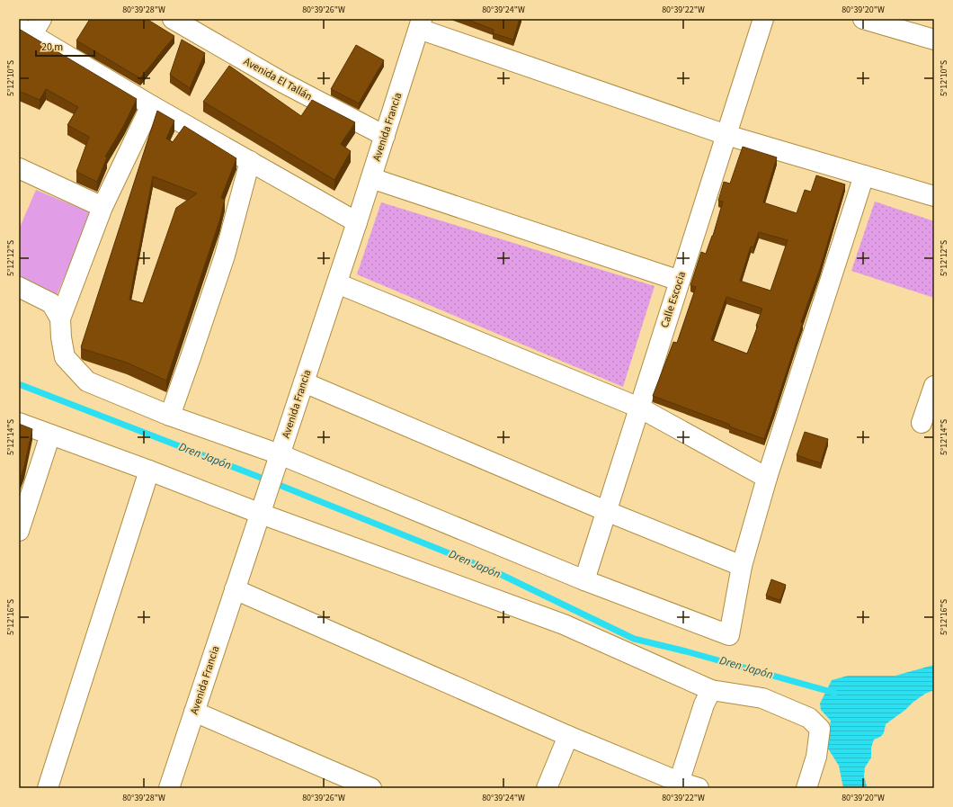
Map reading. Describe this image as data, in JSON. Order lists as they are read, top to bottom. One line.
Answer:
{"streets":{"street":["Avenida El Tallán","Avenida Francia","Calle Escocia"]},"crossings":[["Avenida El Tallán","Avenida Francia"]],"water":["Dren Japón"],"scale_bar":"20 m","coordinates":["80°39'28\"W","80°39'26\"W","80°39'24\"W","80°39'22\"W","80°39'20\"W","5°12'10\"S","5°12'12\"S","5°12'14\"S","5°12'16\"S"]}
